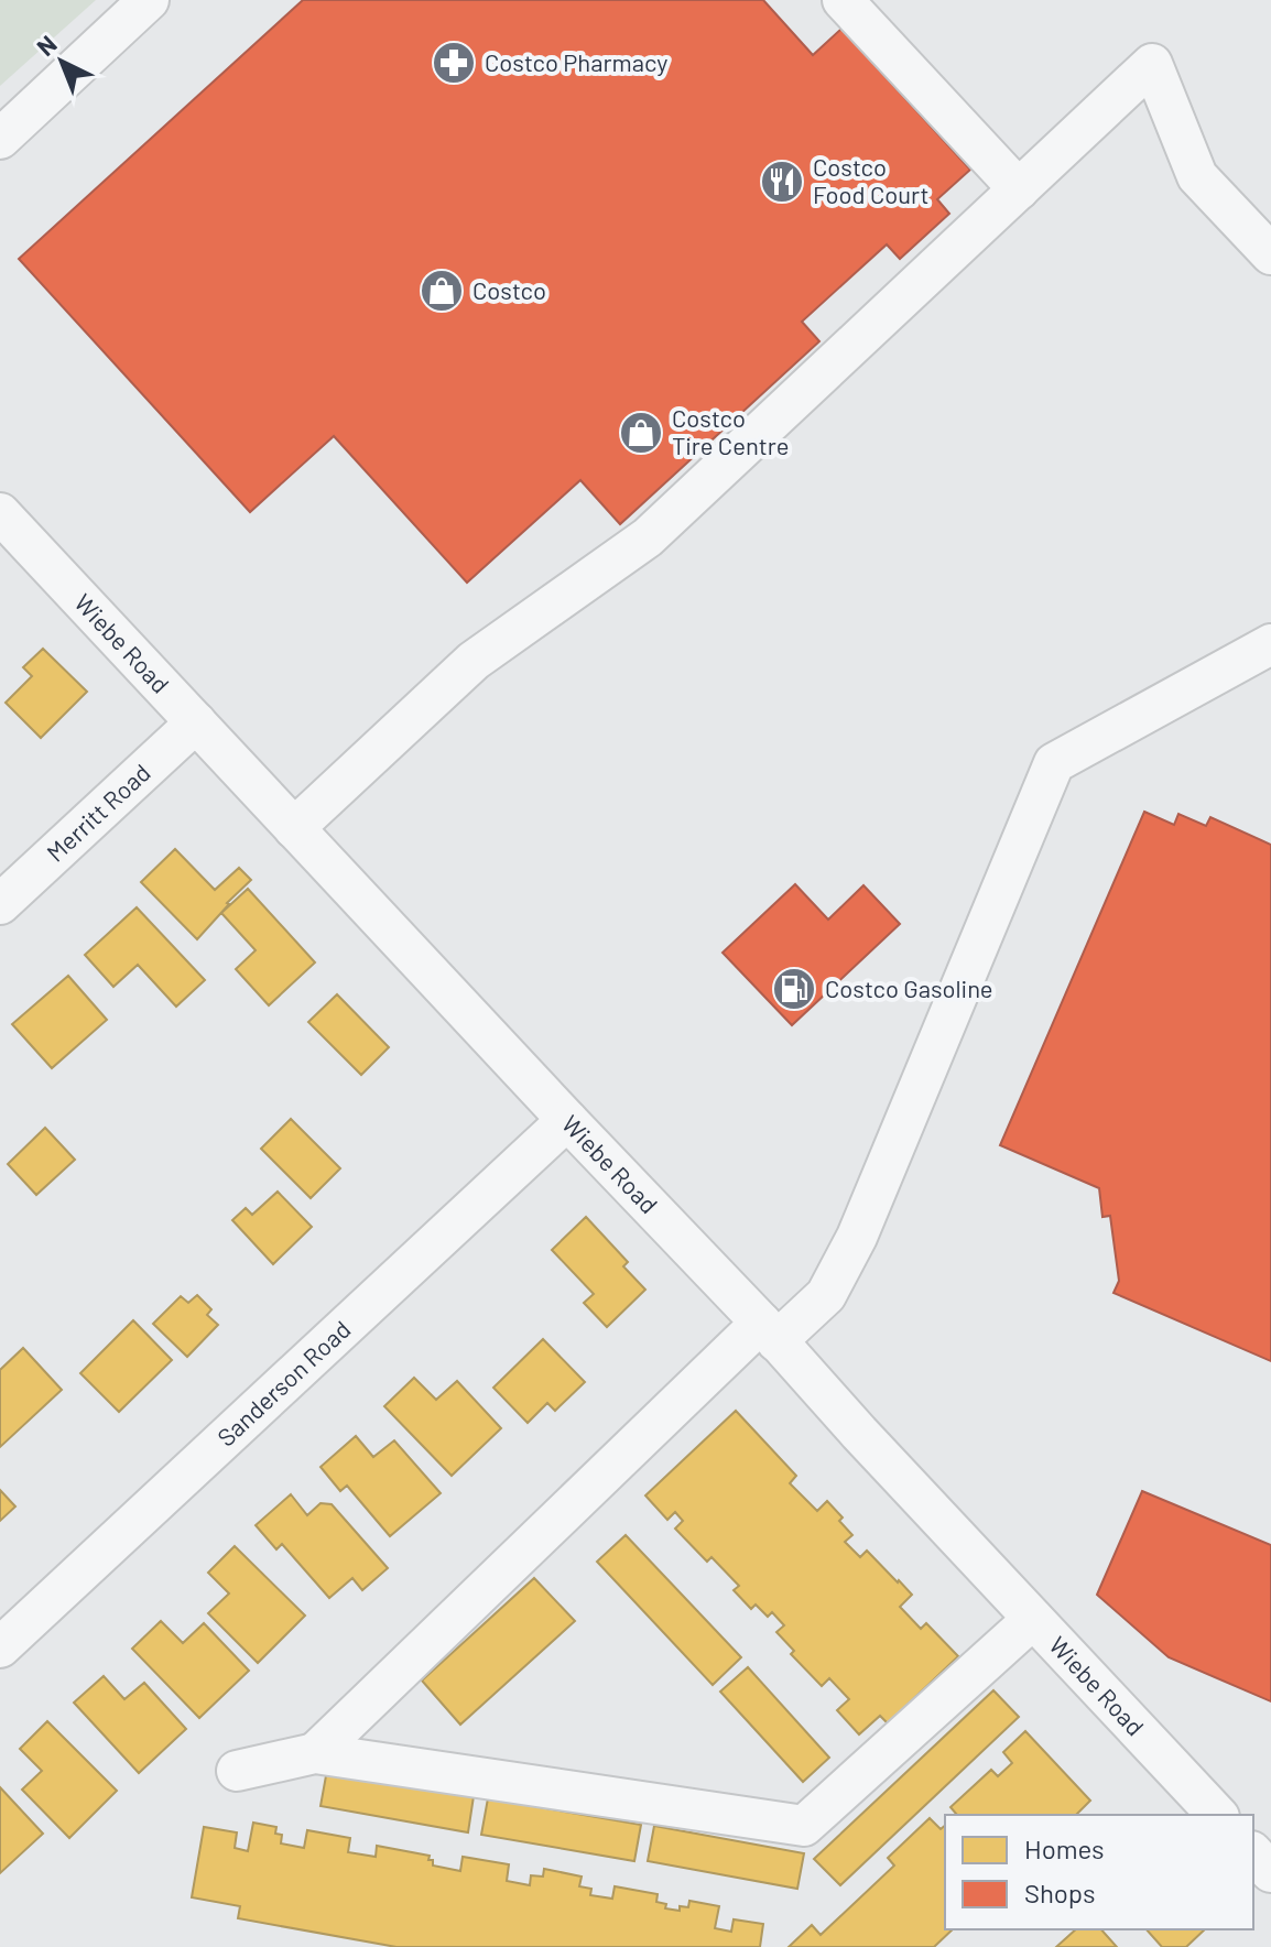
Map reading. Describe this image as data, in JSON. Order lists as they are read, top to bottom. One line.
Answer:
{"streets":{"street":["Wiebe Road","Merritt Road","Sanderson Road"]},"crossings":[["Wiebe Road","Merritt Road"],["Wiebe Road","Sanderson Road"]],"places":{"pharmacy":["Costco Pharmacy"],"restaurant":["Costco Food Court"],"shop":["Costco","Costco Tire Centre"],"fuel station":["Costco Gasoline"]},"legend":["Homes","Shops"],"north":"top left"}
